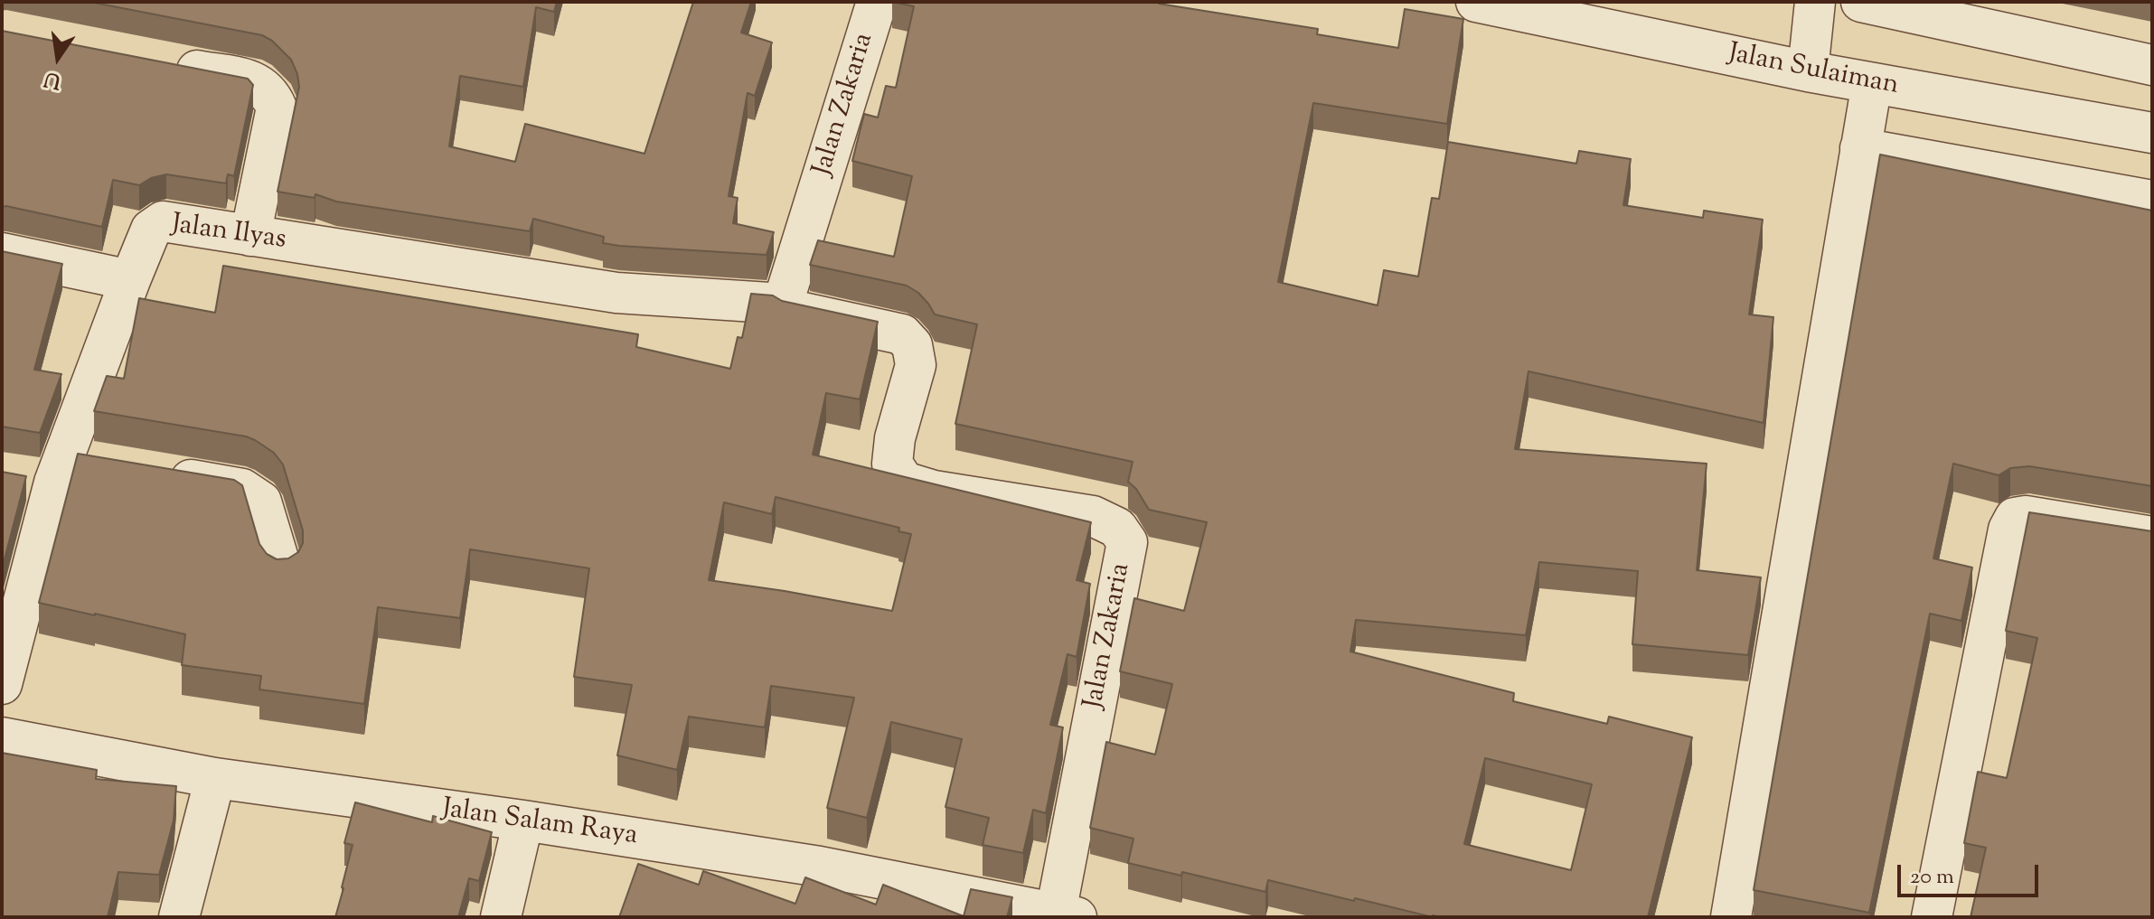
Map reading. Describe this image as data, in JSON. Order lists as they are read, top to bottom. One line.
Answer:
{"streets":{"street":["Jalan Sulaiman","Jalan Zakaria","Jalan Ilyas","Jalan Salam Raya"]},"crossings":[["Jalan Zakaria","Jalan Ilyas"],["Jalan Zakaria","Jalan Salam Raya"]],"scale_bar":"20 m","north":"bottom"}
